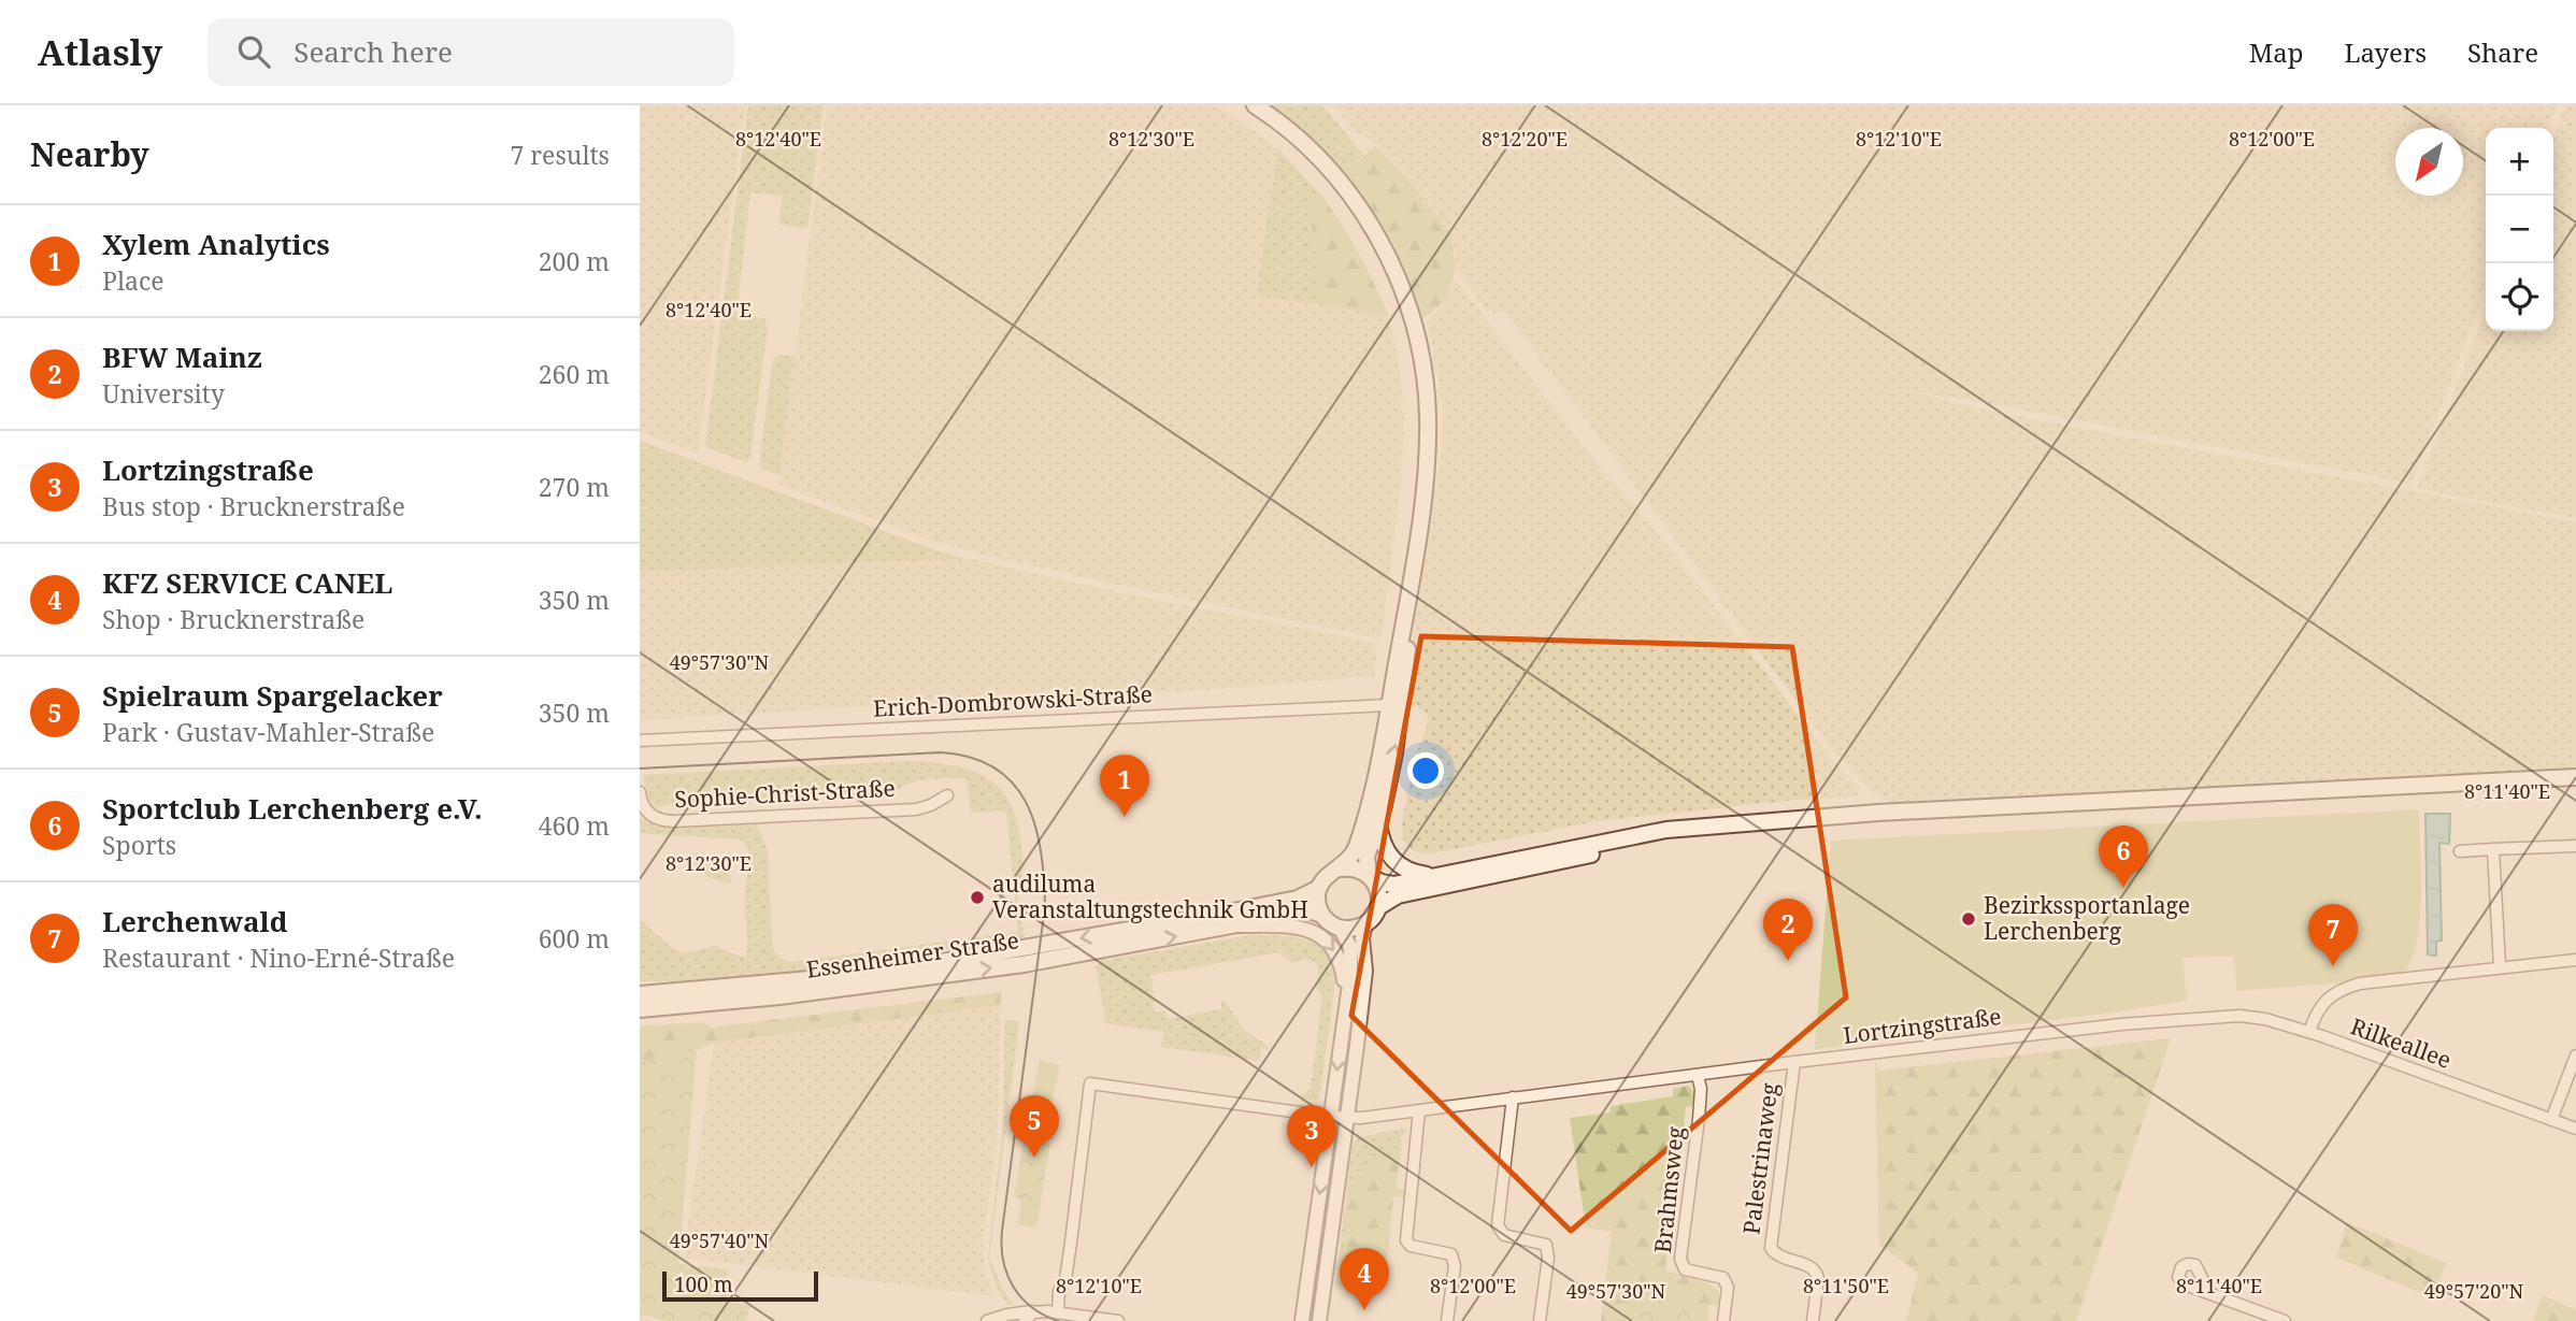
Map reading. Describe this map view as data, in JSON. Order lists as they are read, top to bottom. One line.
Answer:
{"streets":{"main road":["Essenheimer Straße"],"street":["Erich-Dombrowski-Straße","Sophie-Christ-Straße","Lortzingstraße","Rilkeallee","Palestrinaweg","Brahmsweg"]},"crossings":[["Lortzingstraße","Rilkeallee"],["Lortzingstraße","Palestrinaweg"],["Lortzingstraße","Brahmsweg"]],"places":["audiluma Veranstaltungstechnik GmbH","Bezirkssportanlage Lerchenberg"],"scale_bar":"100 m","north":"bottom left","page":{"header":"Atlasly","search":"Search here","nav":["Map","Layers","Share"],"heading":["Nearby","7 results"],"map_buttons":["+","−"],"list":[{"mark":"1","name":"Xylem Analytics","note":"Place","value":"200 m"},{"mark":"2","name":"BFW Mainz","note":"University","value":"260 m"},{"mark":"3","name":"Lortzingstraße","note":"Bus stop · Brucknerstraße","value":"270 m"},{"mark":"4","name":"KFZ SERVICE CANEL","note":"Shop · Brucknerstraße","value":"350 m"},{"mark":"5","name":"Spielraum Spargelacker","note":"Park · Gustav-Mahler-Straße","value":"350 m"},{"mark":"6","name":"Sportclub Lerchenberg e.V.","note":"Sports","value":"460 m"},{"mark":"7","name":"Lerchenwald","note":"Restaurant · Nino-Erné-Straße","value":"600 m"}],"pins":["1","6","2","7","5","3","4"],"scale":"100 m"},"coordinates":["8°12'40\"E","8°12'30\"E","8°12'20\"E","8°12'10\"E","8°12'00\"E","49°57'30\"N","8°11'40\"E","49°57'40\"N","8°11'50\"E","49°57'20\"N"]}
